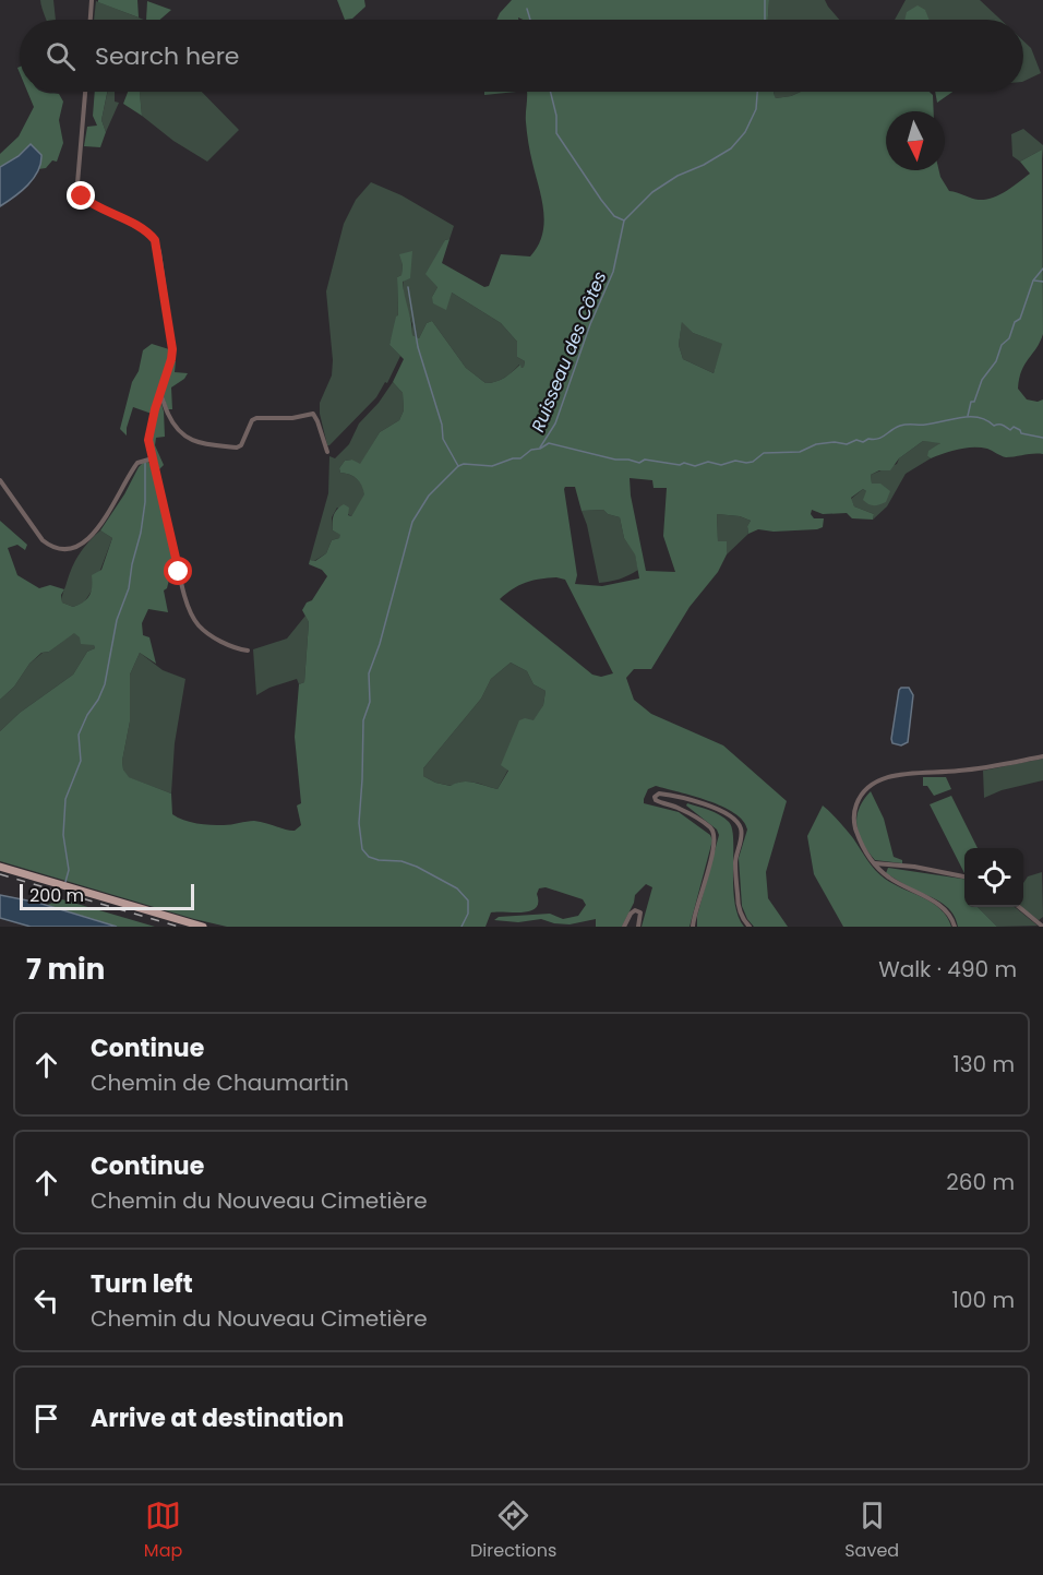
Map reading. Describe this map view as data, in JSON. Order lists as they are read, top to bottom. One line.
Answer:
{"water":["Ruisseau des Côtes"],"scale_bar":"200 m","north":"bottom","page":{"search":"Search here","scale":"200 m","heading":["7 min","Walk · 490 m"],"list":[["Continue","Chemin de Chaumartin","130 m"],["Continue","Chemin du Nouveau Cimetière","260 m"],["Turn left","Chemin du Nouveau Cimetière","100 m"],"Arrive at destination"],"nav":["Map","Directions","Saved"]}}
